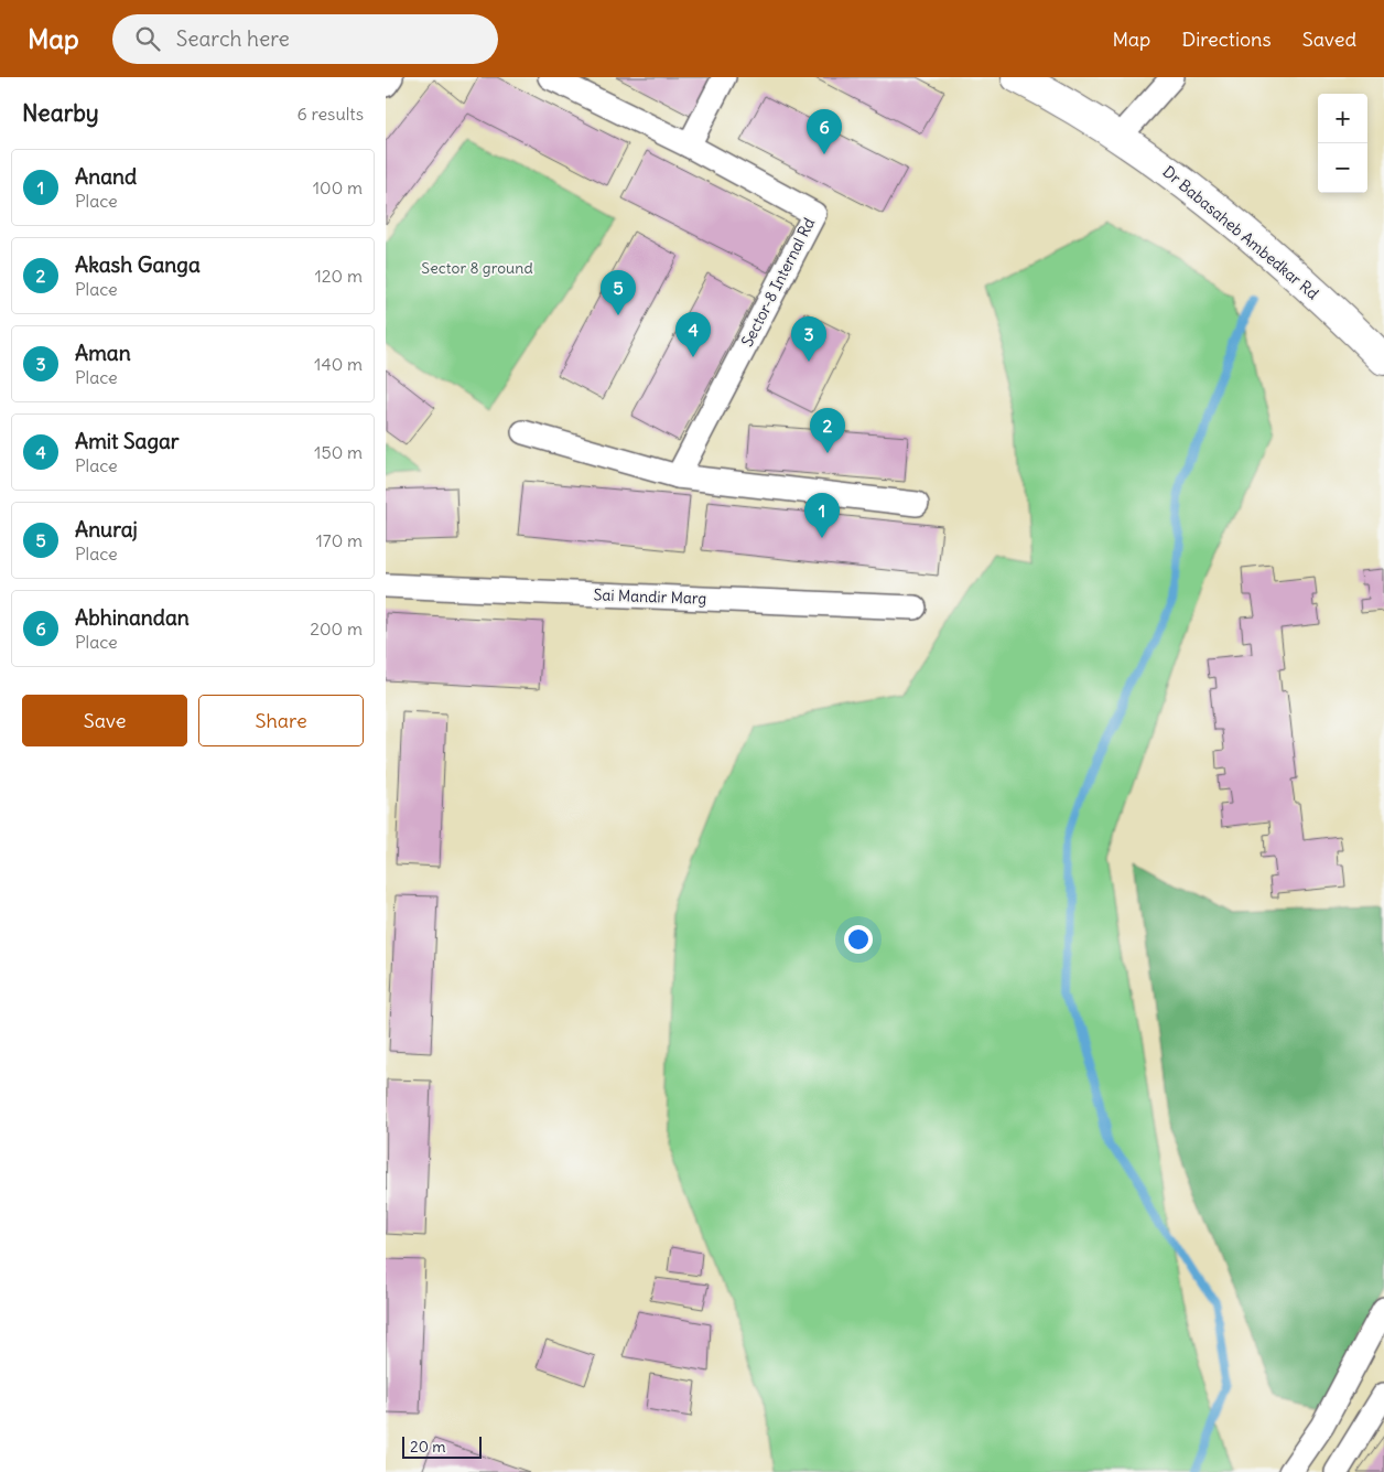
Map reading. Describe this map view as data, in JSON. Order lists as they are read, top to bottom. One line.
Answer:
{"streets":{"street":["Dr Babasaheb Ambedkar Rd","Sector-8 Internal Rd","Sai Mandir Marg"]},"parks":["Sector 8 ground"],"scale_bar":"20 m","page":{"header":"Map","search":"Search here","nav":["Map","Directions","Saved"],"heading":["Nearby","6 results"],"map_buttons":["+","−"],"pins":["6","5","4","3","2","1"],"list":[{"mark":"1","name":"Anand","note":"Place","value":"100 m"},{"mark":"2","name":"Akash Ganga","note":"Place","value":"120 m"},{"mark":"3","name":"Aman","note":"Place","value":"140 m"},{"mark":"4","name":"Amit Sagar","note":"Place","value":"150 m"},{"mark":"5","name":"Anuraj","note":"Place","value":"170 m"},{"mark":"6","name":"Abhinandan","note":"Place","value":"200 m"}],"buttons":["Save","Share"],"scale":"20 m"}}
